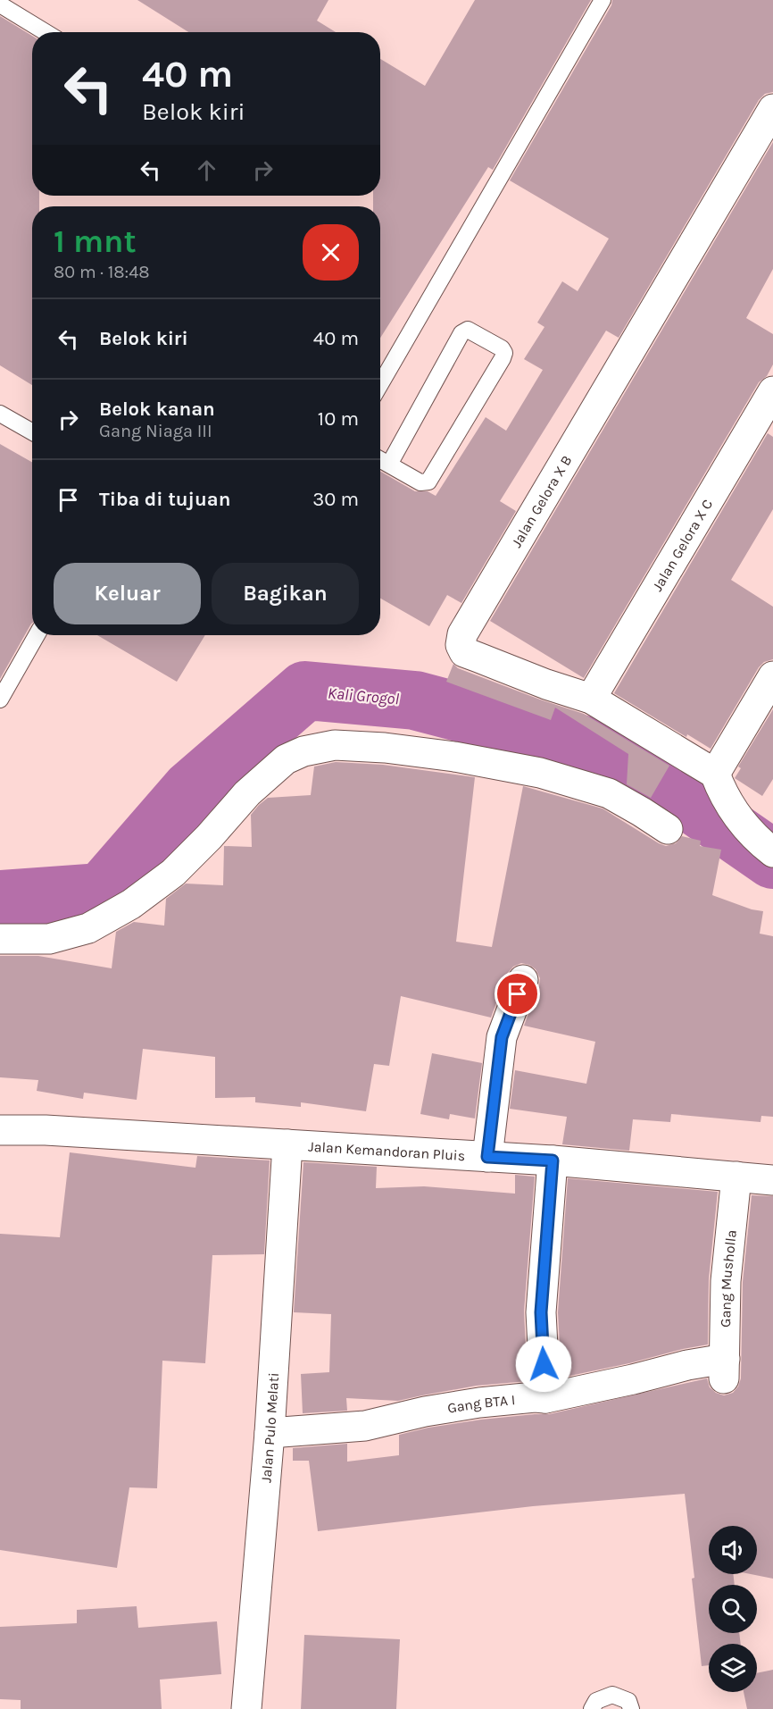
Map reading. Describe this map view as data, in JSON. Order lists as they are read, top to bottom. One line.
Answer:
{"streets":{"street":["Jalan Gelora X B","Jalan Gelora X C","Jalan Kemandoran Pluis","Gang Musholla","Gang BTA I","Jalan Pulo Melati"]},"crossings":[["Jalan Gelora X B","Jalan Gelora X C"],["Jalan Kemandoran Pluis","Gang Musholla"],["Jalan Kemandoran Pluis","Jalan Pulo Melati"],["Gang Musholla","Gang BTA I"],["Gang BTA I","Jalan Pulo Melati"]],"water":["Kali Grogol"],"page":{"turn":["40 m","Belok kiri"],"heading":["1 mnt","80 m · 18:48"],"list":[{"name":"Belok kiri","value":"40 m"},{"name":"Belok kanan","note":"Gang Niaga III","value":"10 m"},{"name":"Tiba di tujuan","value":"30 m"}],"buttons":["Keluar","Bagikan"]}}
